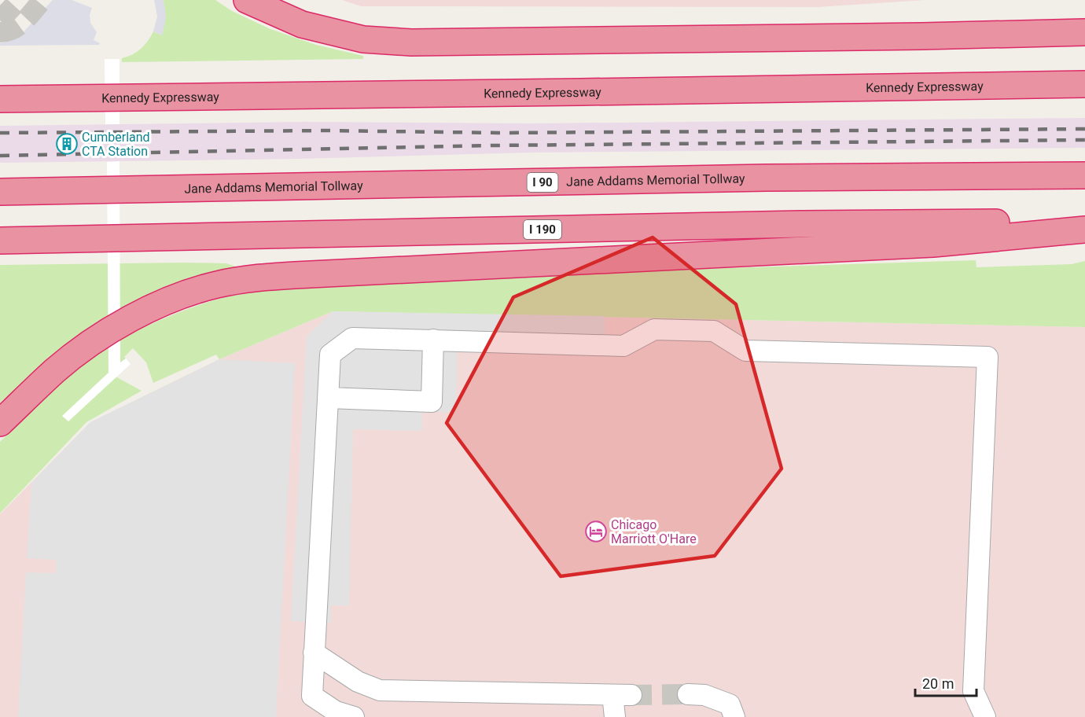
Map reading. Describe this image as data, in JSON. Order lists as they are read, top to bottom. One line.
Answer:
{"streets":{"highway":["Kennedy Expressway","Jane Addams Memorial Tollway","I 90","I 190"]},"places":{"building":["Cumberland CTA Station"],"hotel":["Chicago Marriott O'Hare"]},"scale_bar":"20 m"}
